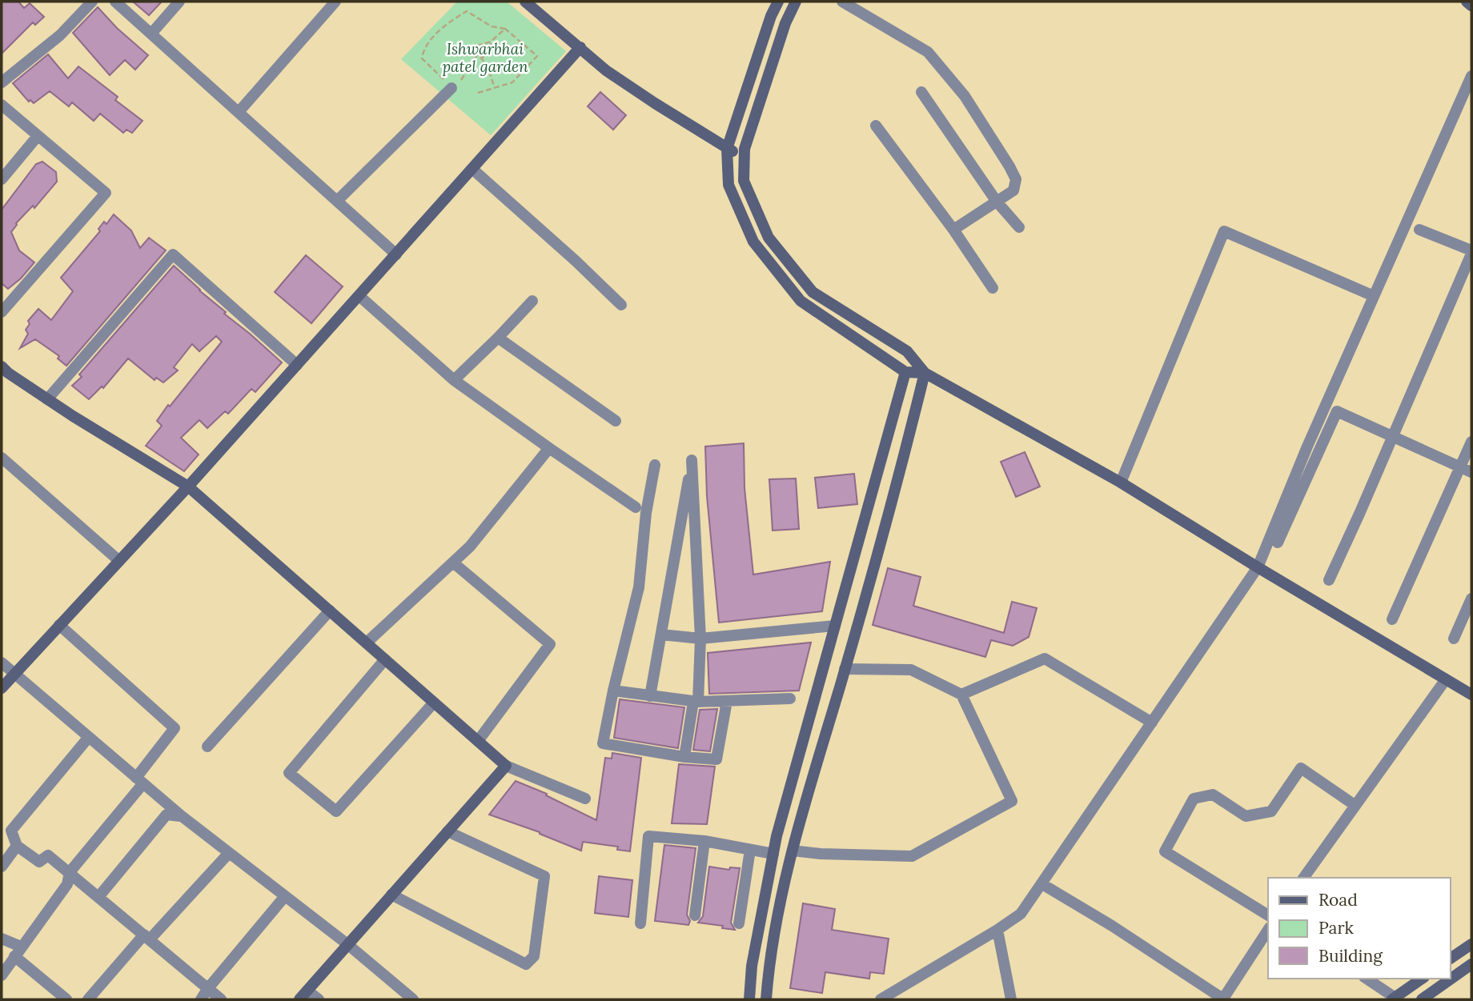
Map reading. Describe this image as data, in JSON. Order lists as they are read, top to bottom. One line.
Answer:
{"parks":["Ishwarbhai patel garden"],"legend":["Road","Park","Building"]}
